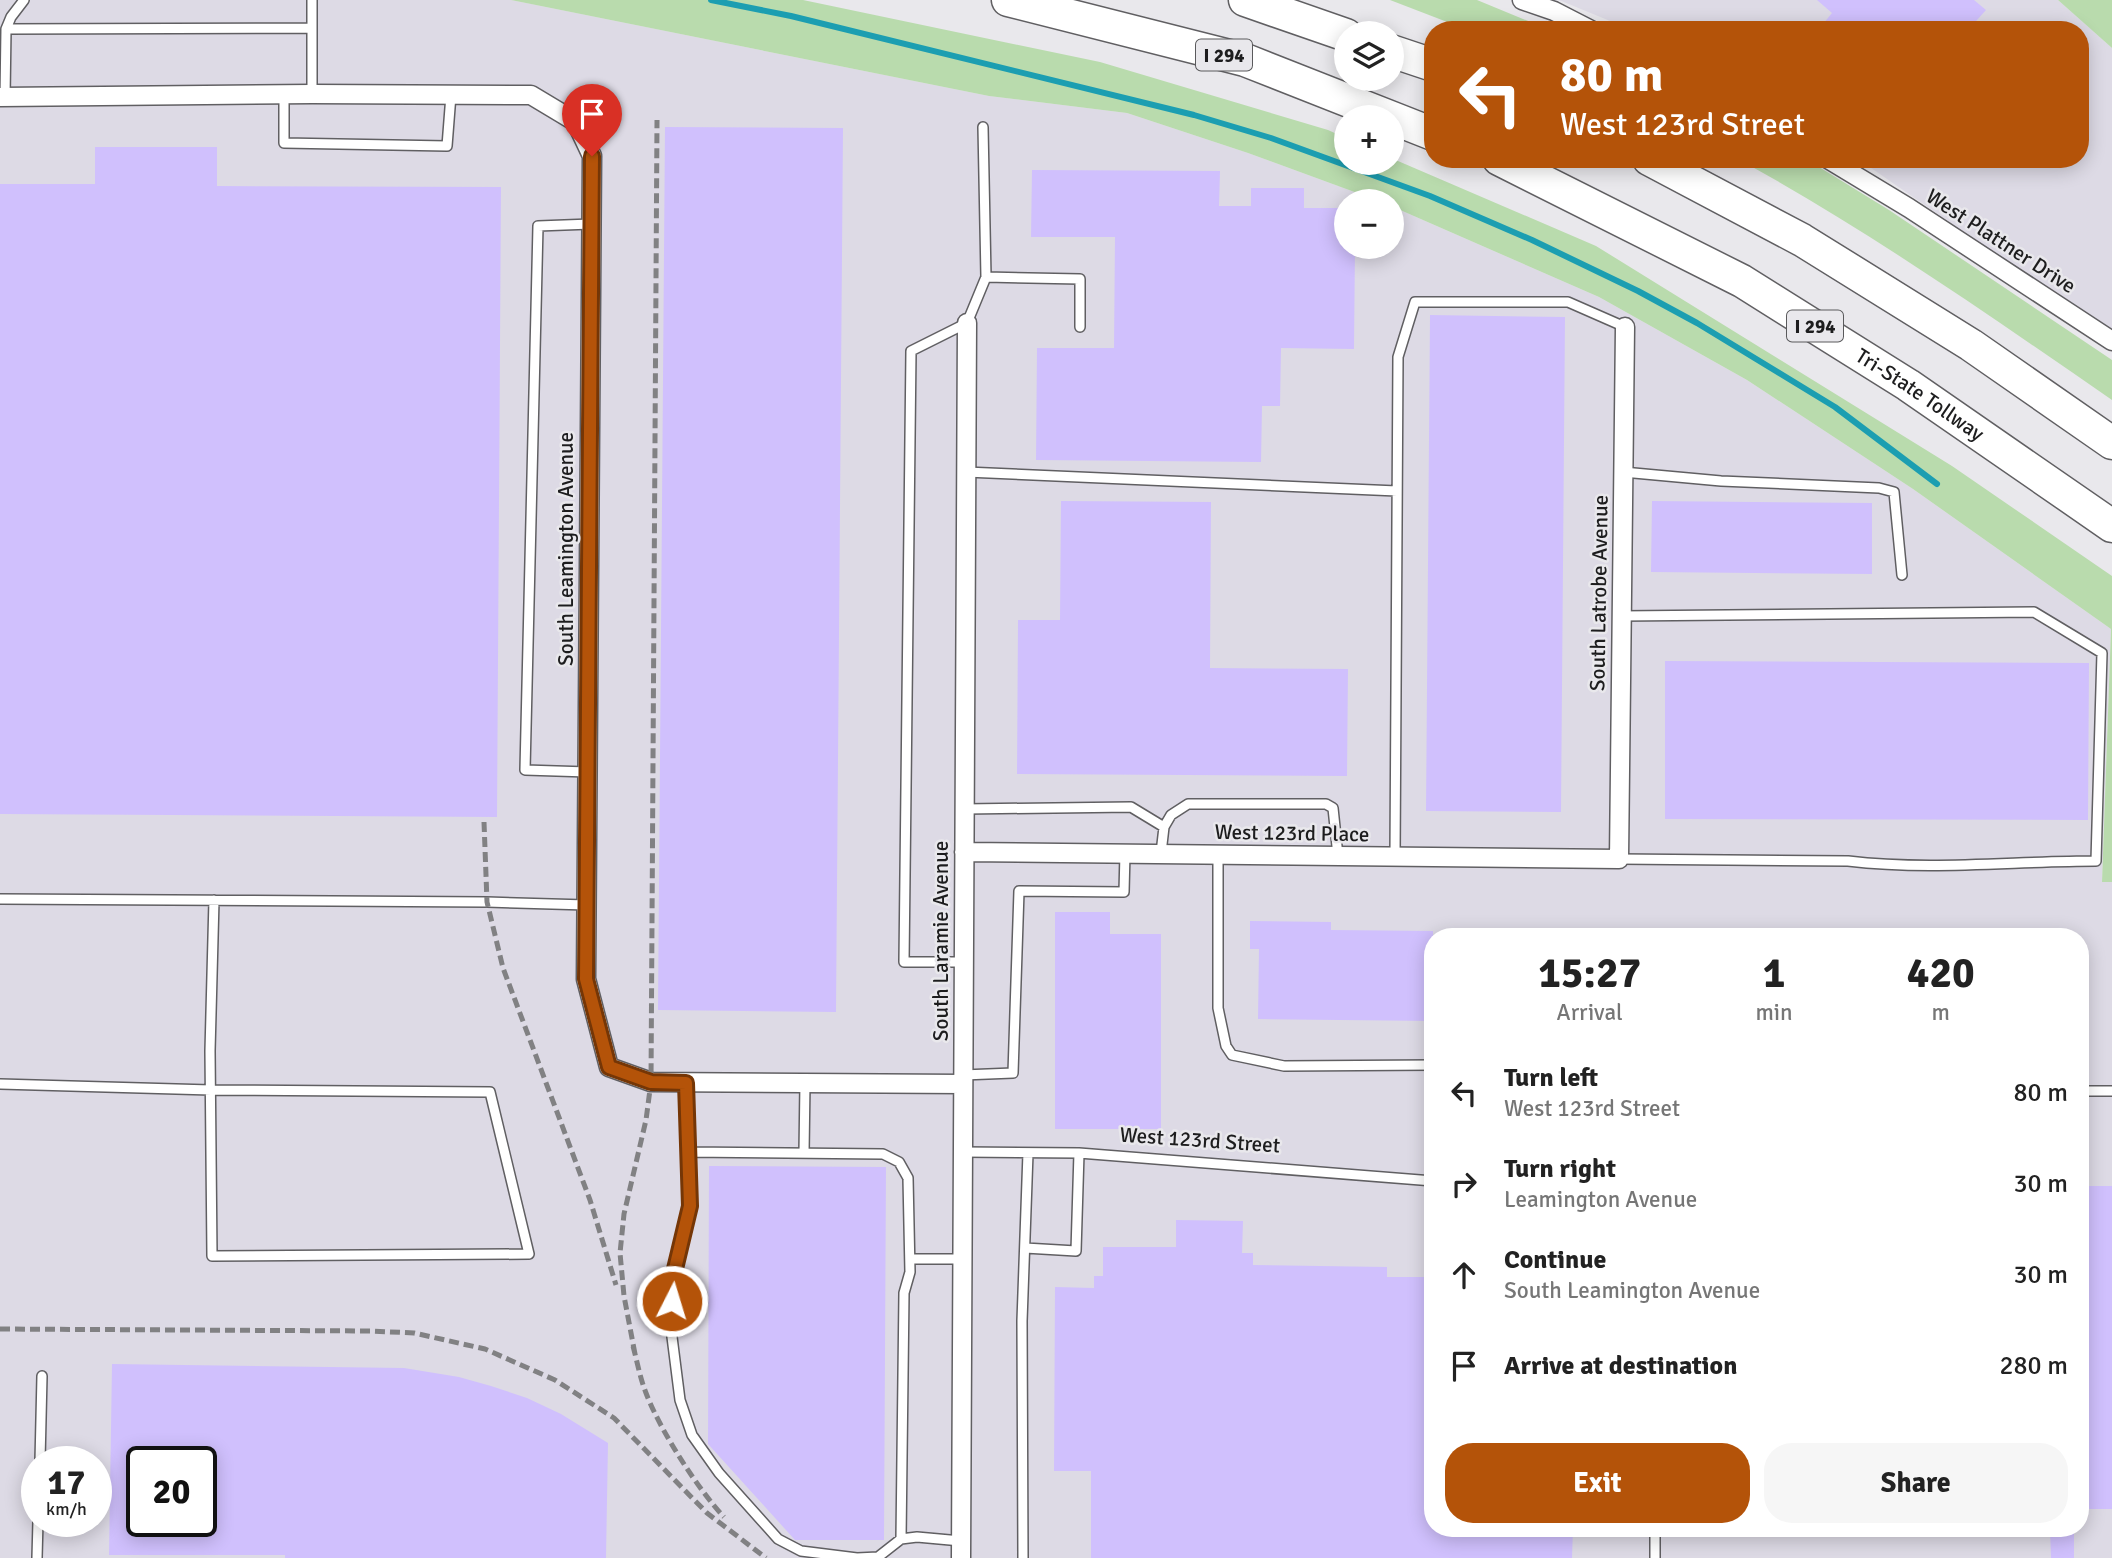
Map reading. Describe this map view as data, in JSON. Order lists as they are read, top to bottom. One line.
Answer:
{"streets":{"highway":["I 294","Tri-State Tollway"],"street":["West Plattner Drive","South Leamington Avenue","South Latrobe Avenue","West 123rd Place","South Laramie Avenue"],"lane":["West 123rd Street"]},"crossings":[["South Latrobe Avenue","West 123rd Place"],["West 123rd Place","South Laramie Avenue"],["South Laramie Avenue","West 123rd Street"]],"page":{"map_buttons":["+","−"],"turn":["80 m","West 123rd Street"],"eta":["15:27","Arrival","1","min","420","m"],"list":[{"name":"Turn left","note":"West 123rd Street","value":"80 m"},{"name":"Turn right","note":"Leamington Avenue","value":"30 m"},{"name":"Continue","note":"South Leamington Avenue","value":"30 m"},{"name":"Arrive at destination","value":"280 m"}],"buttons":["Exit","Share"],"speed":"17 km/h","limit":"20"}}
